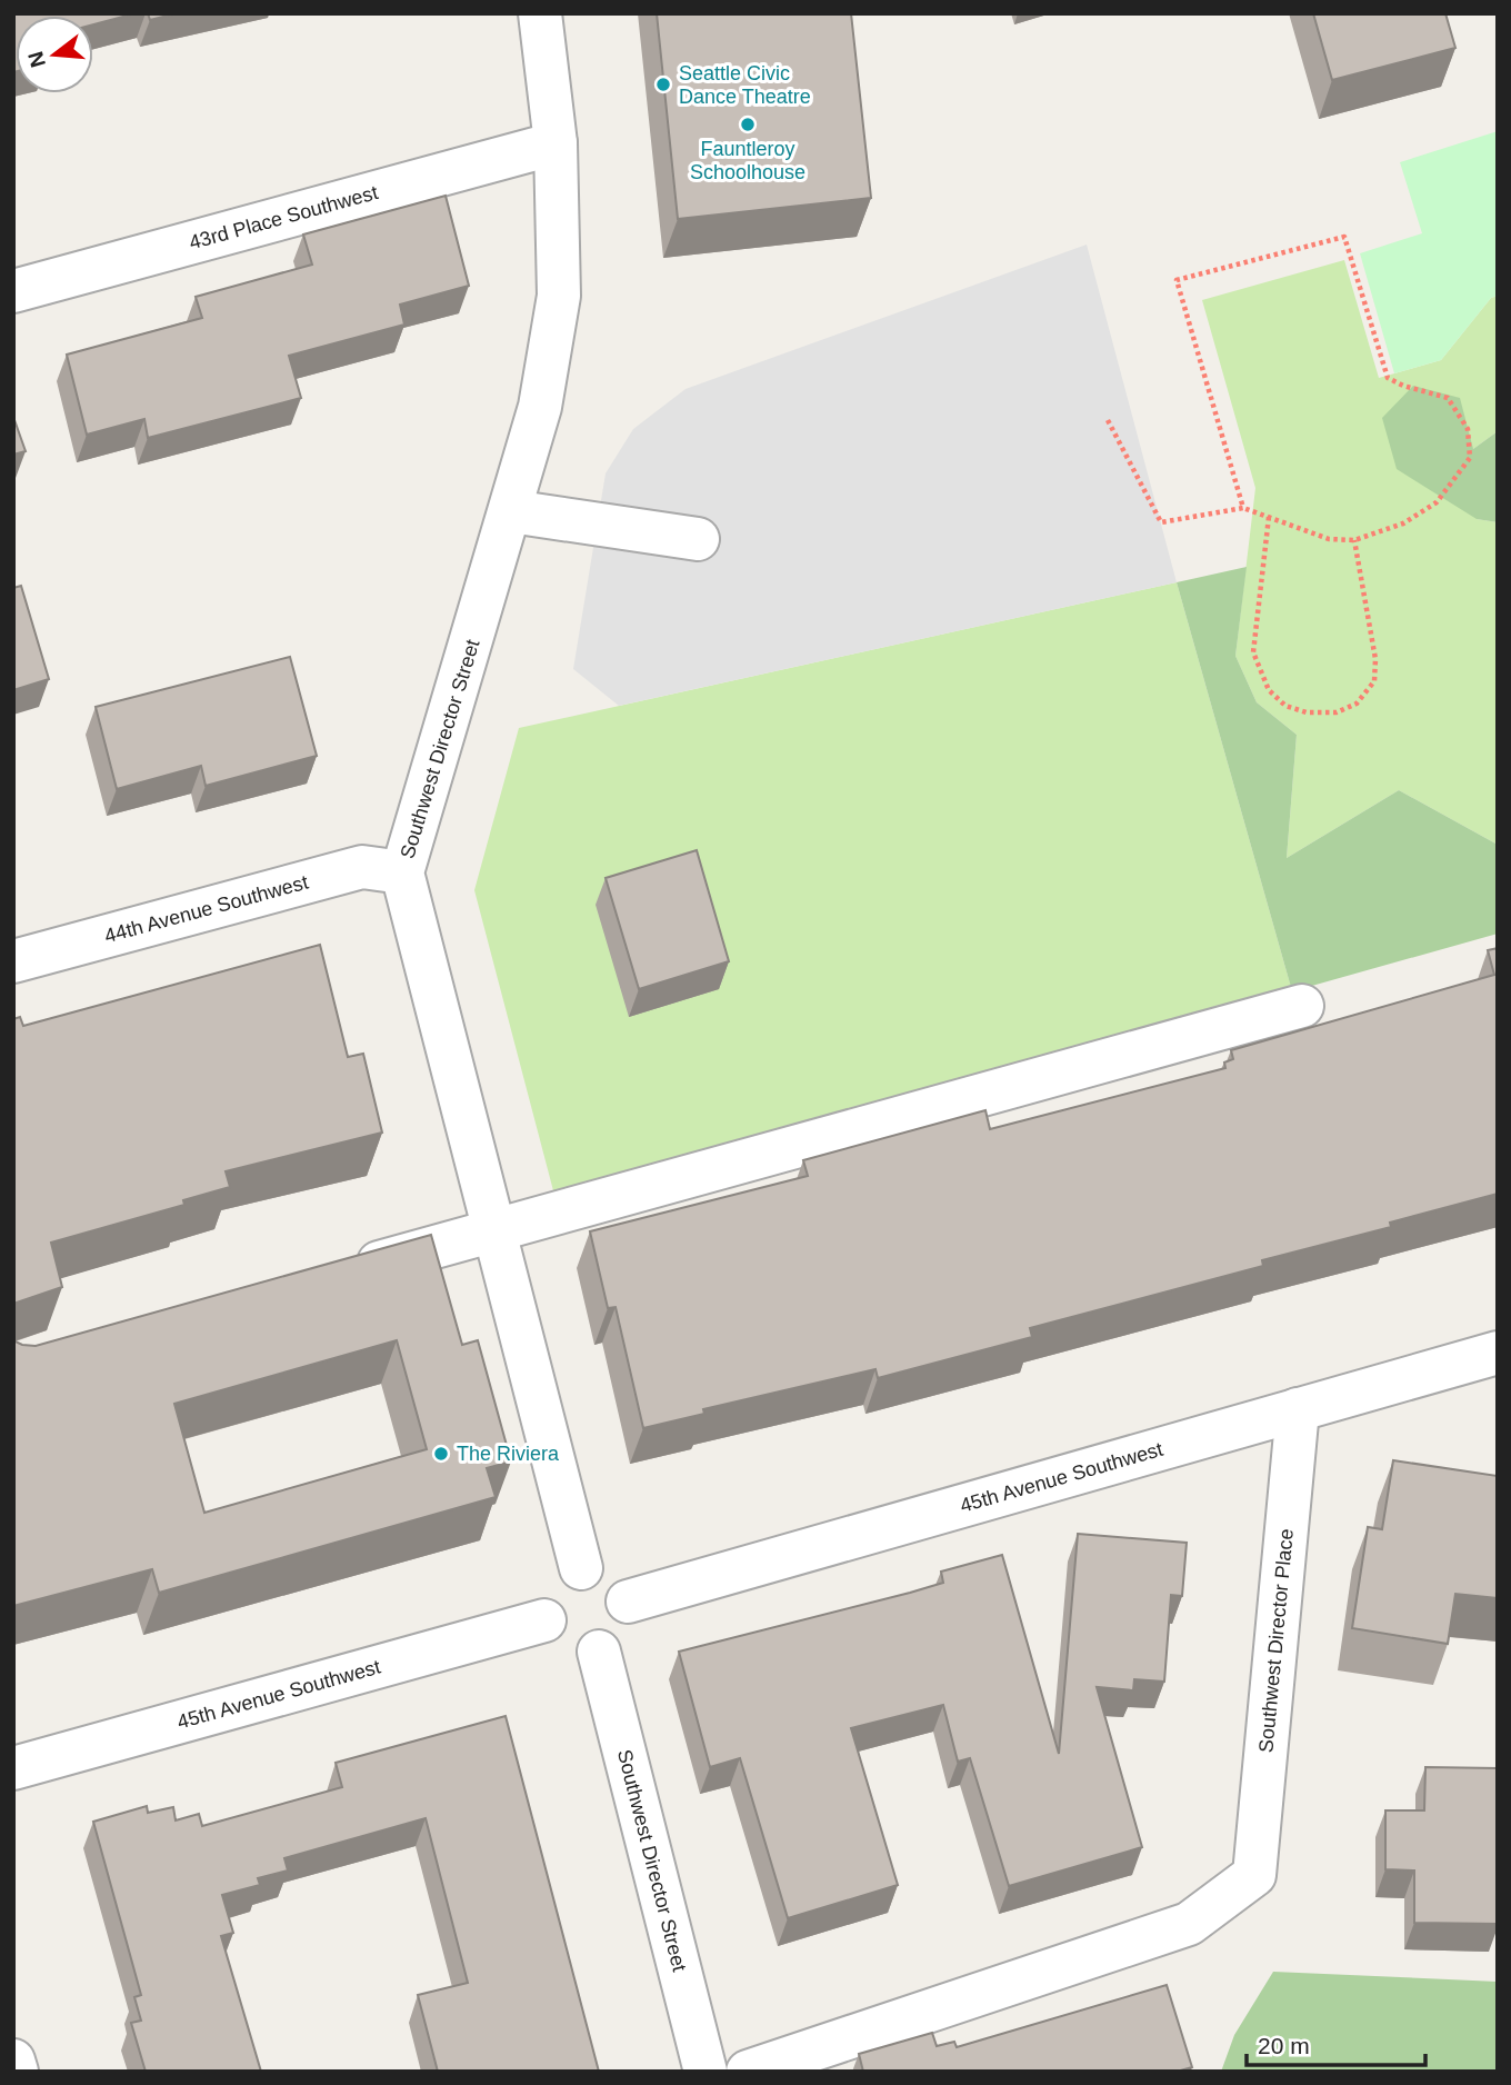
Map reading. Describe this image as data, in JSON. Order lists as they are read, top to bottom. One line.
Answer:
{"streets":{"street":["43rd Place Southwest","Southwest Director Street","44th Avenue Southwest","45th Avenue Southwest","Southwest Director Place"]},"crossings":[["43rd Place Southwest","Southwest Director Street"],["Southwest Director Street","44th Avenue Southwest"],["Southwest Director Street","45th Avenue Southwest"],["45th Avenue Southwest","Southwest Director Place"]],"places":["Seattle Civic Dance Theatre","Fauntleroy Schoolhouse","The Riviera"],"scale_bar":"20 m","north":"left"}
